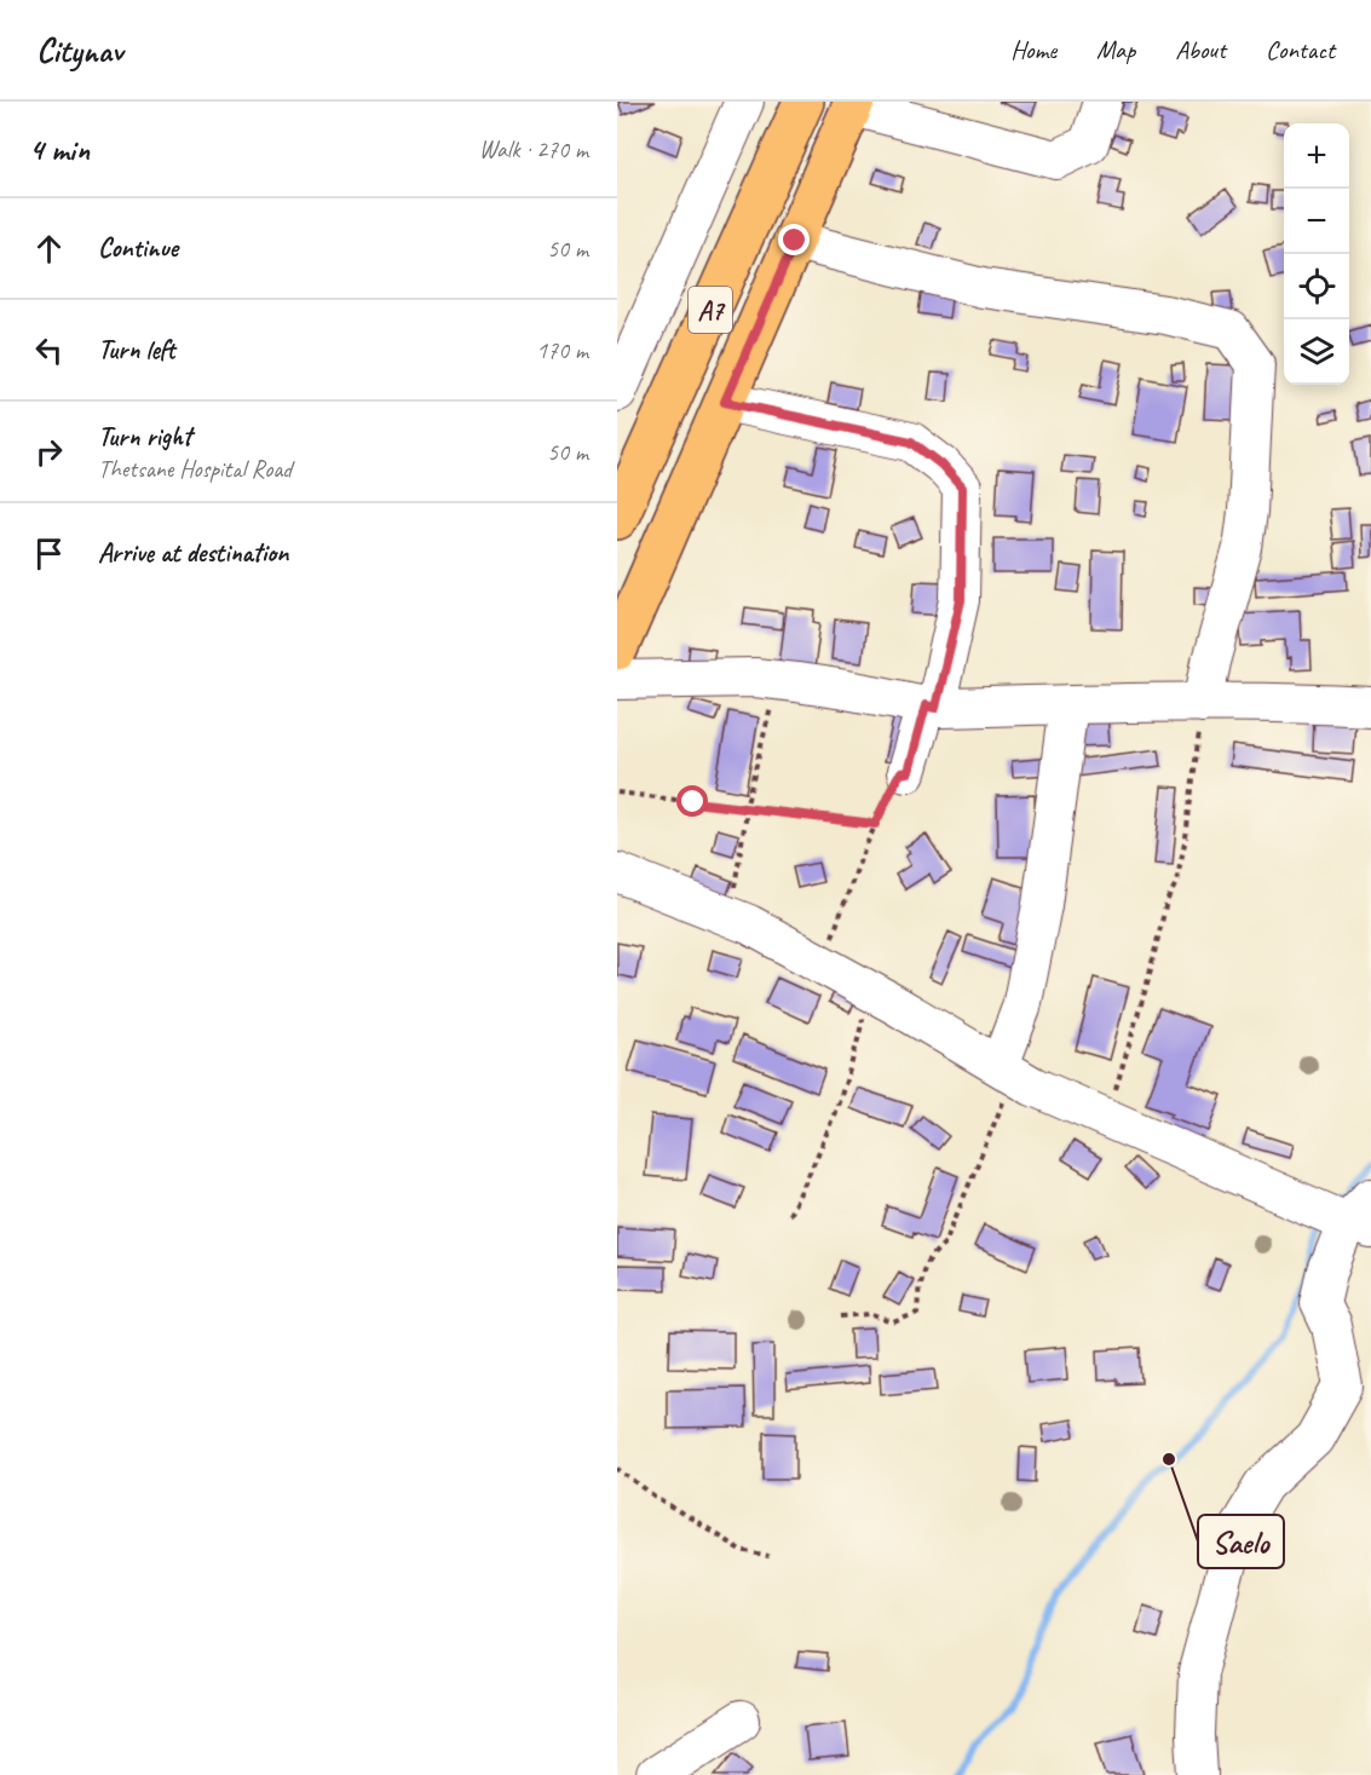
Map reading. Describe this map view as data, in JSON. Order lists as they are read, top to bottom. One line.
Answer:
{"streets":{"main road":["A7"]},"places":["Saelo"],"page":{"header":"Citynav","nav":["Home","Map","About","Contact"],"heading":["4 min","Walk · 270 m"],"map_buttons":["+","−"],"list":[["Continue","50 m"],["Turn left","170 m"],["Turn right","Thetsane Hospital Road","50 m"],"Arrive at destination"]}}
